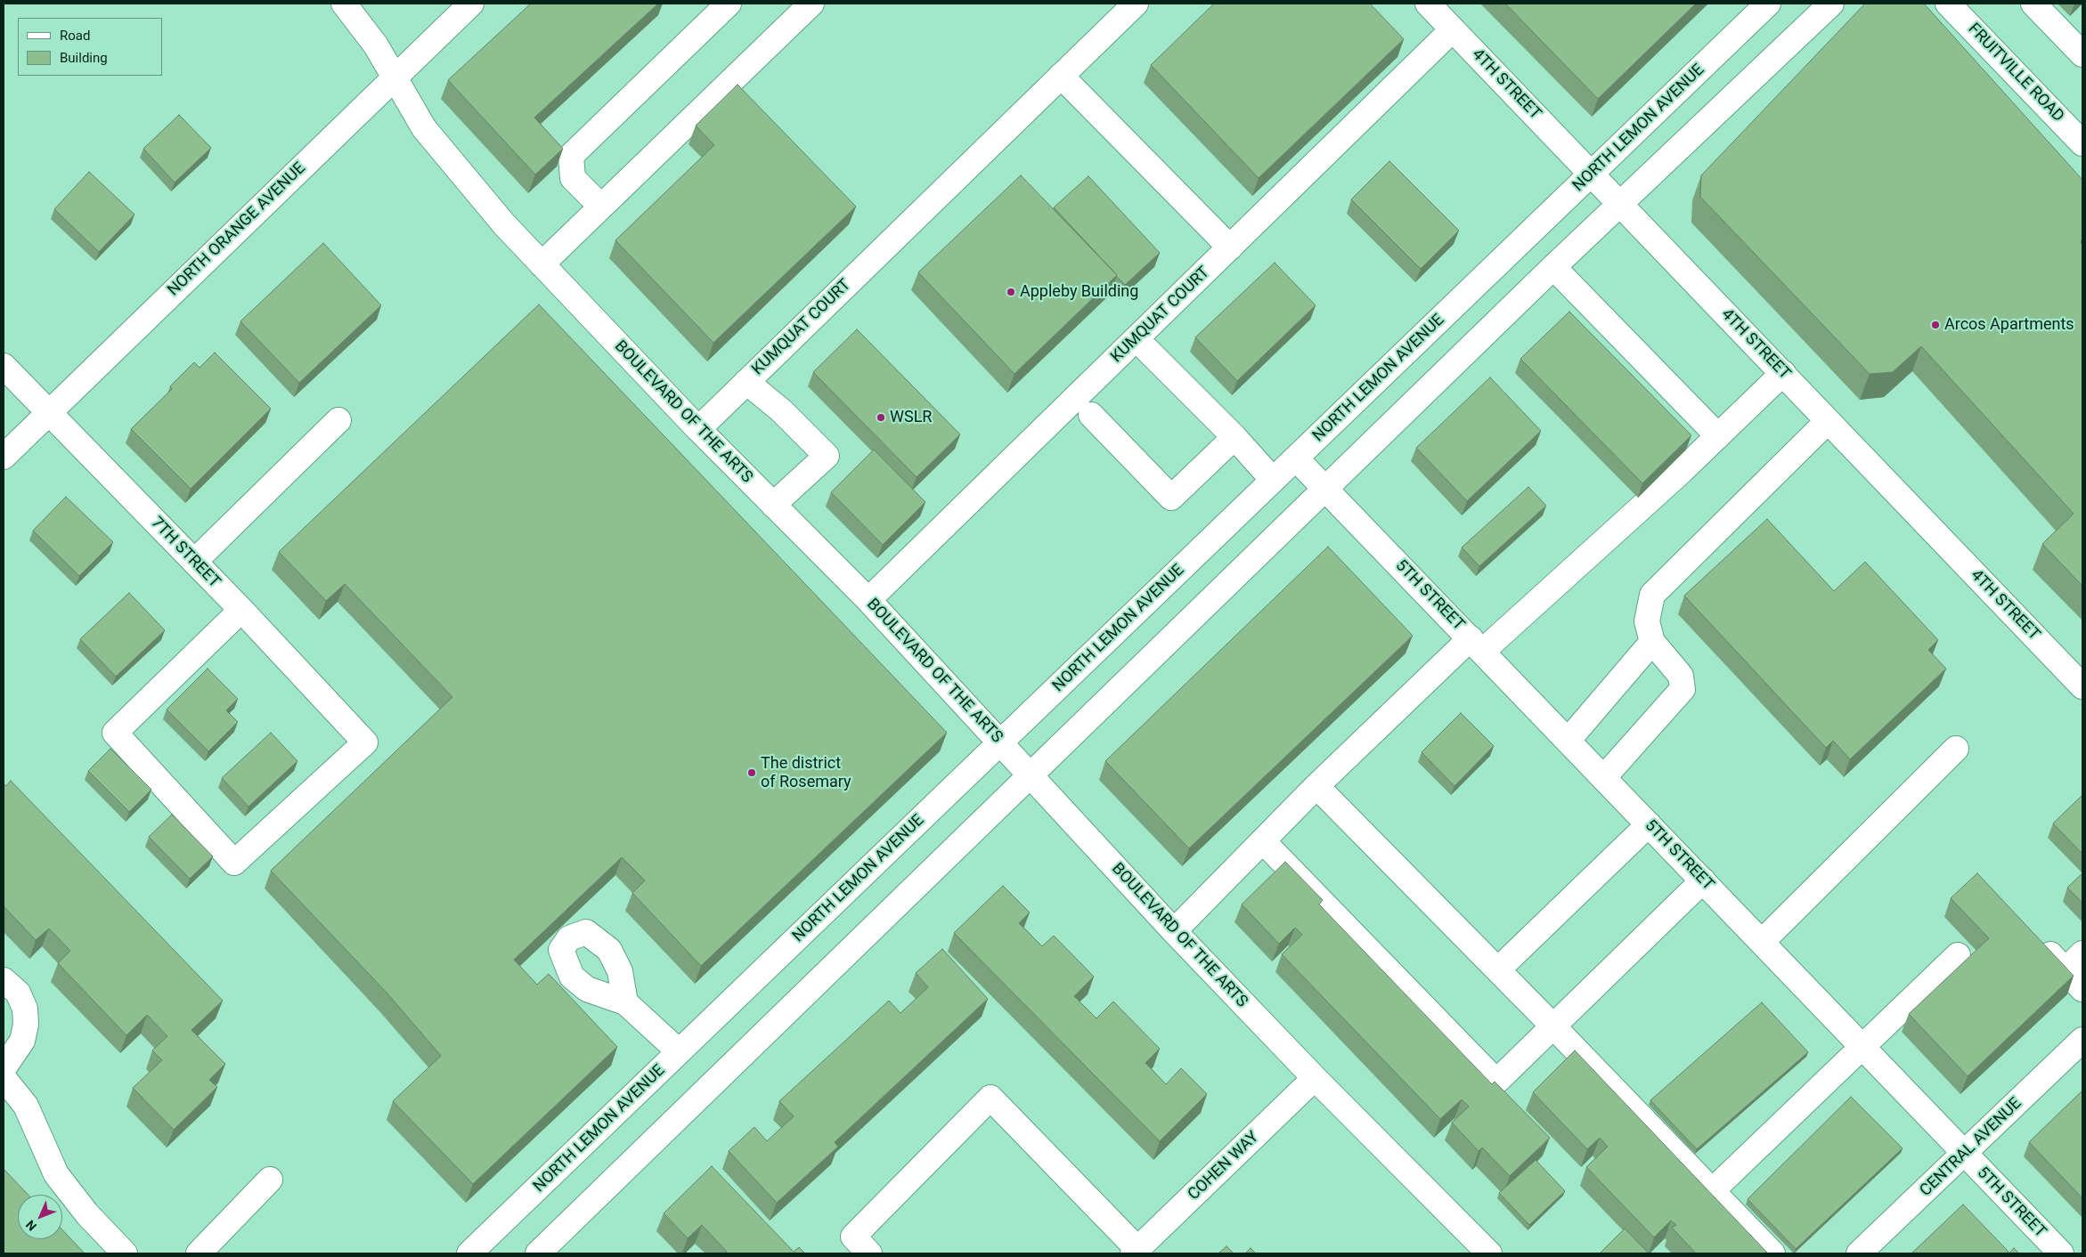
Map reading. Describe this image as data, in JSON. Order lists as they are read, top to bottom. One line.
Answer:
{"streets":{"street":["FRUITVILLE ROAD","4TH STREET","NORTH LEMON AVENUE","NORTH ORANGE AVENUE","KUMQUAT COURT","BOULEVARD OF THE ARTS","7TH STREET","5TH STREET","CENTRAL AVENUE","COHEN WAY"]},"crossings":[["4TH STREET","NORTH LEMON AVENUE"],["4TH STREET","KUMQUAT COURT"],["NORTH LEMON AVENUE","BOULEVARD OF THE ARTS"],["NORTH LEMON AVENUE","5TH STREET"],["NORTH ORANGE AVENUE","BOULEVARD OF THE ARTS"],["NORTH ORANGE AVENUE","7TH STREET"],["KUMQUAT COURT","BOULEVARD OF THE ARTS"],["BOULEVARD OF THE ARTS","COHEN WAY"],["5TH STREET","CENTRAL AVENUE"]],"places":["Appleby Building","Arcos Apartments","WSLR","The district of Rosemary"],"legend":["Road","Building"],"north":"bottom left"}
